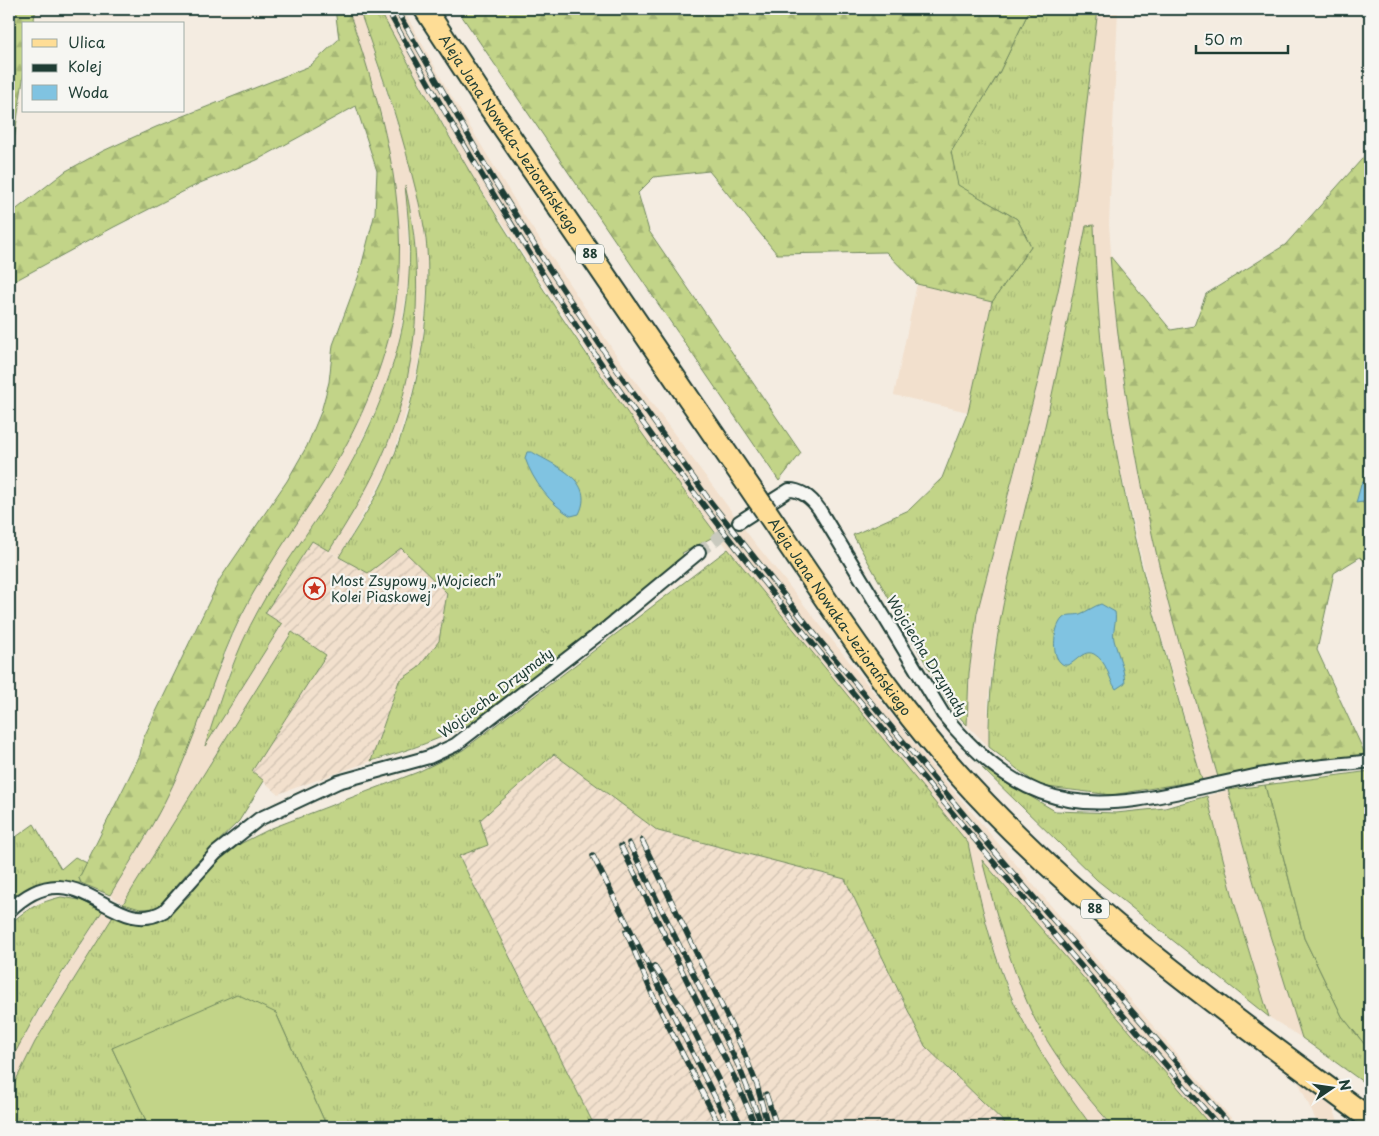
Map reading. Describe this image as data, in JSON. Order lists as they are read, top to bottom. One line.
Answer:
{"streets":{"main road":["Aleja Jana Nowaka-Jeziorańskiego","88"],"street":["Wojciecha Drzymały"]},"places":{"place":["Most Zsypowy „Wojciech” Kolei Piaskowej"]},"legend":["Ulica","Kolej","Woda"],"scale_bar":"50 m","north":"right"}
